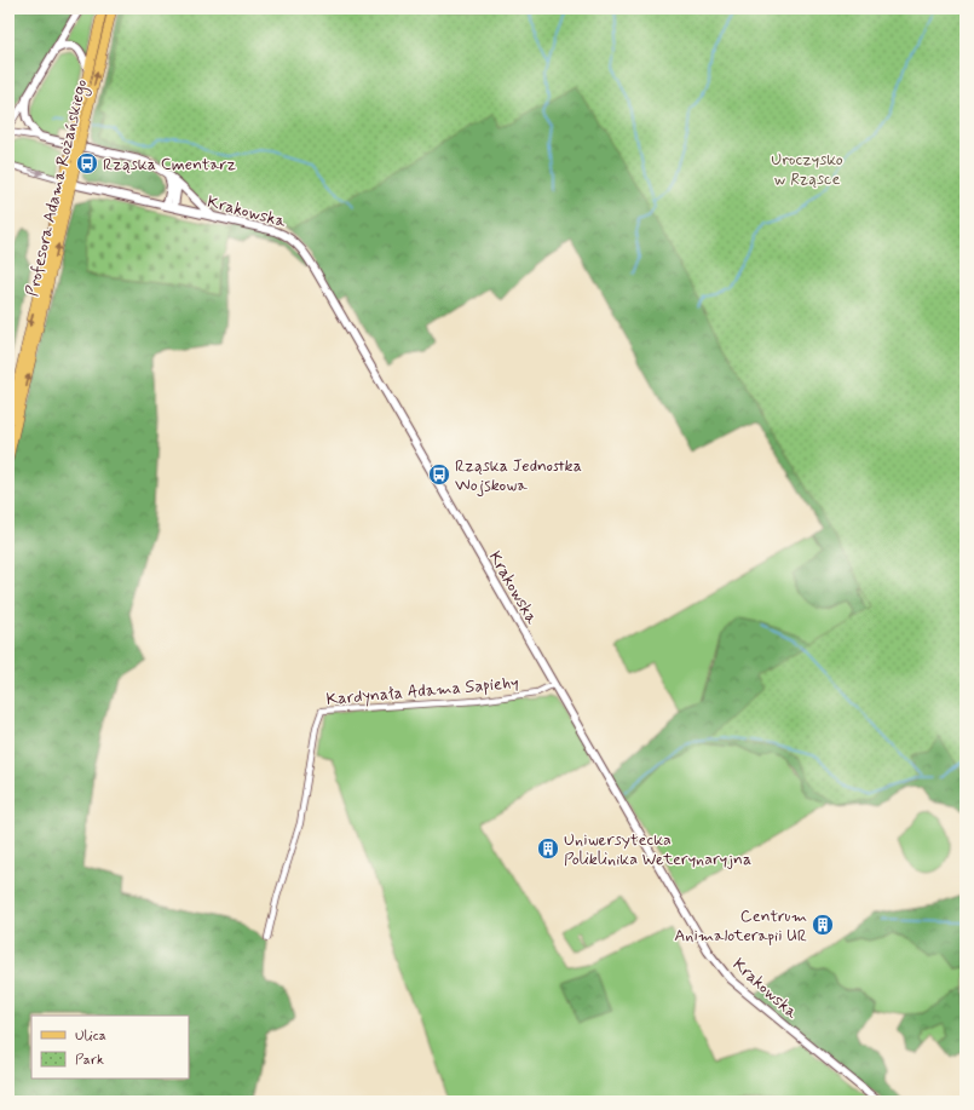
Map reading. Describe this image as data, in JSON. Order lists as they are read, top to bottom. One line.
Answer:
{"streets":{"main road":["Profesora Adama Rożańskiego"],"street":["Krakowska","Kardynała Adama Sapiehy"]},"crossings":[["Profesora Adama Rożańskiego","Krakowska"],["Krakowska","Kardynała Adama Sapiehy"]],"parks":["Uroczysko w Rząsce"],"places":{"bus stop":["Rząska Cmentarz","Rząska Jednostka Wojskowa"],"building":["Uniwersytecka Poliklinika Weterynaryjna","Centrum Animaloterapii UR"]},"legend":["Ulica","Park"]}
